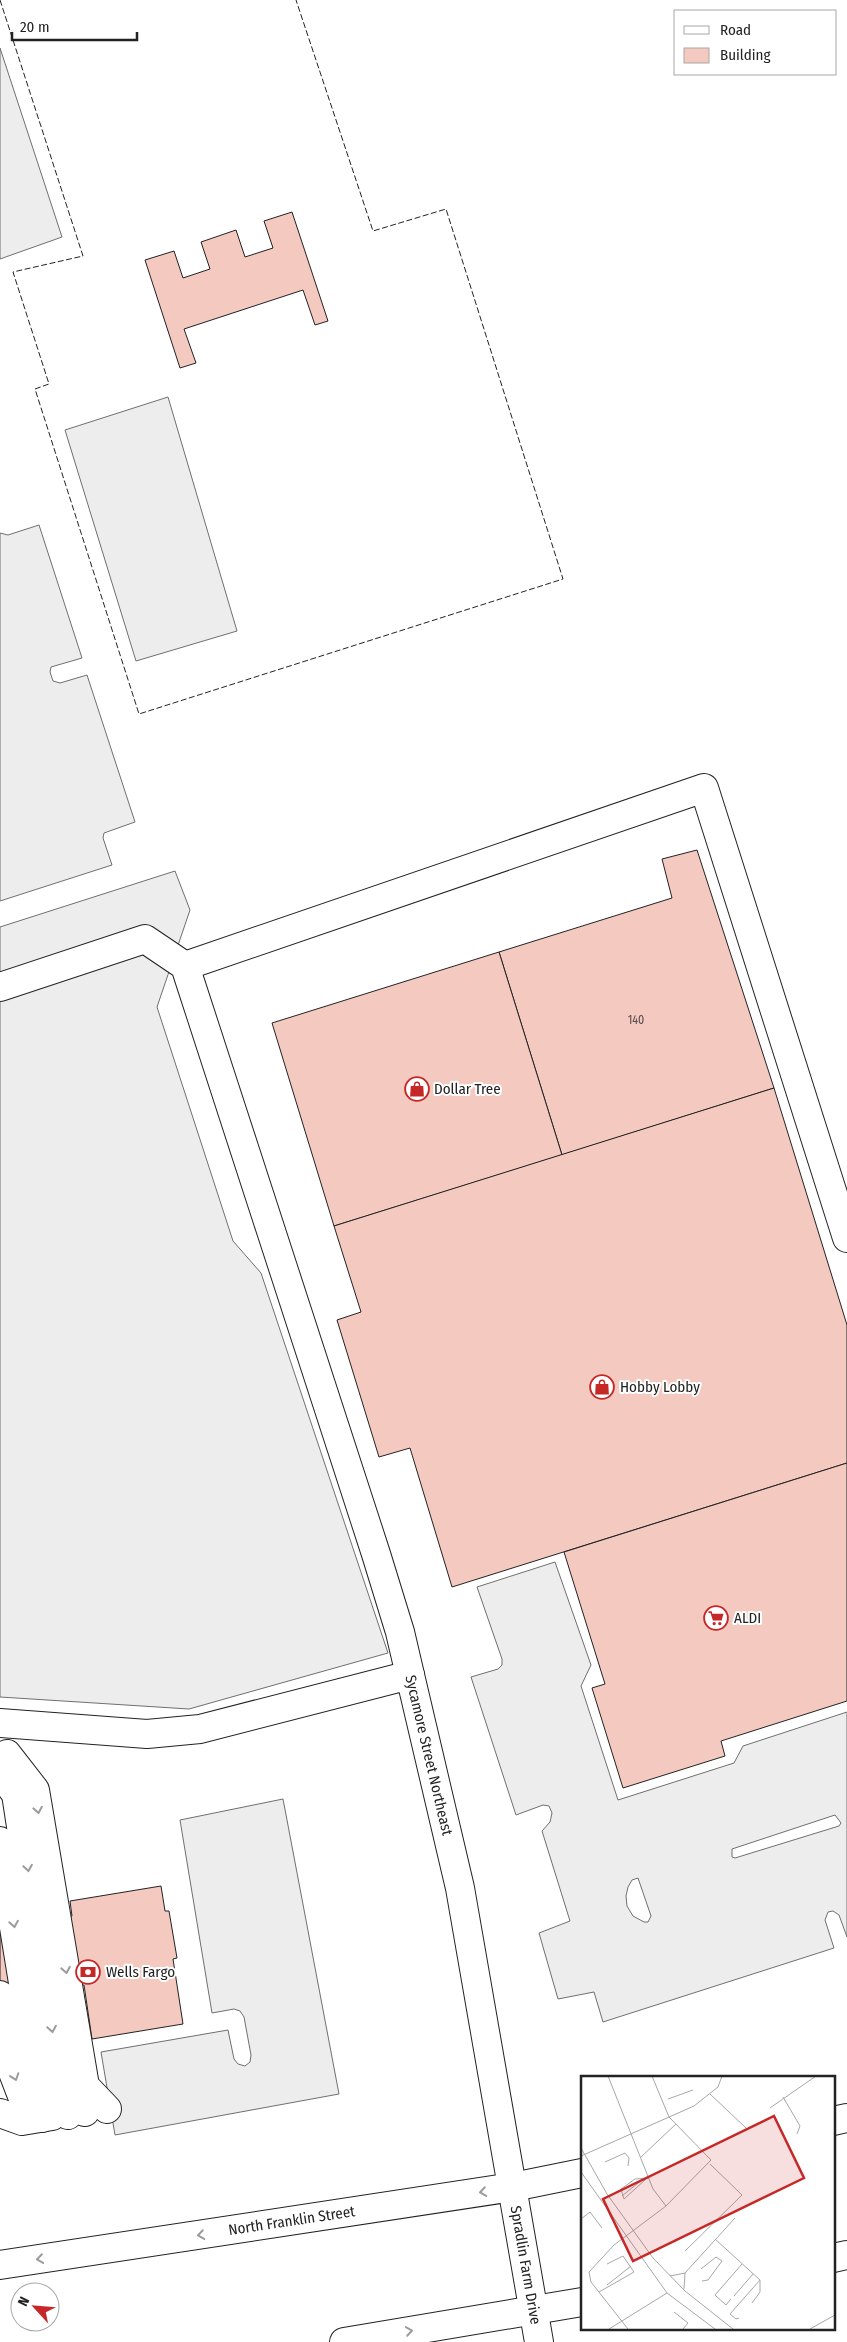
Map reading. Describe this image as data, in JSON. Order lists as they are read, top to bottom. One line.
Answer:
{"streets":{"main road":["Sycamore Street Northeast","North Franklin Street","Spradlin Farm Drive"]},"crossings":[["Sycamore Street Northeast","North Franklin Street"],["Sycamore Street Northeast","Spradlin Farm Drive"],["North Franklin Street","Spradlin Farm Drive"]],"places":{"shop":["Dollar Tree","Hobby Lobby"],"supermarket":["ALDI"],"bank":["Wells Fargo"]},"house_numbers":["140"],"legend":["Road","Building"],"scale_bar":"20 m","north":"top left"}
